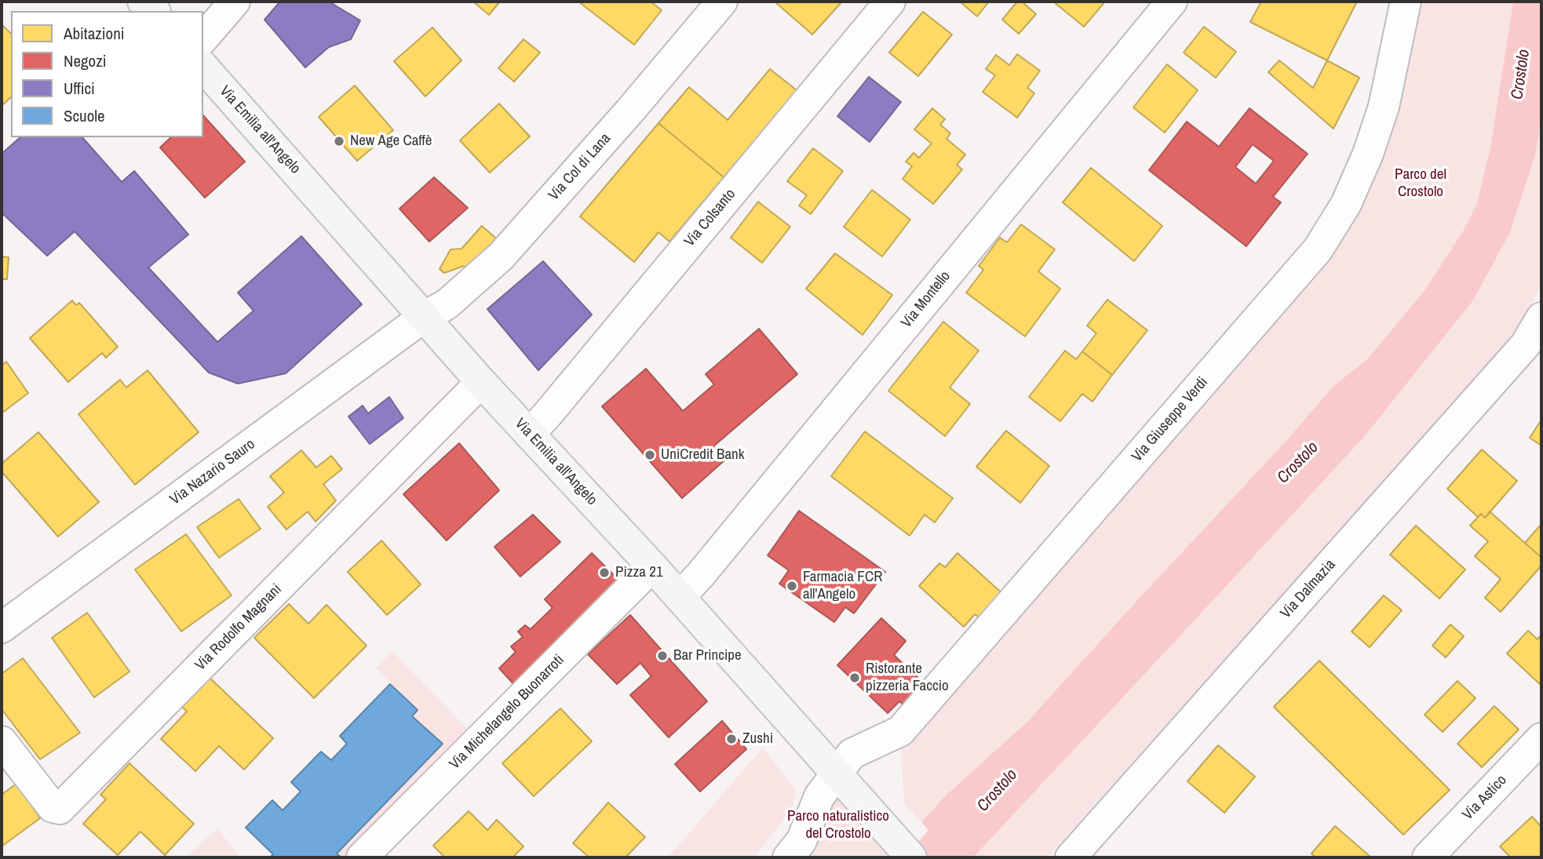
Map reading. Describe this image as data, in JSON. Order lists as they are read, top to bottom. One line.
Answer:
{"streets":{"main road":["Via Emilia all'Angelo"],"street":["Via Col di Lana","Via Colsanto","Via Montello","Via Giuseppe Verdi","Via Nazario Sauro","Via Dalmazia","Via Rodolfo Magnani","Via Michelangelo Buonarroti","Via Astico"]},"crossings":[["Via Emilia all'Angelo","Via Col di Lana"],["Via Emilia all'Angelo","Via Colsanto"],["Via Emilia all'Angelo","Via Montello"],["Via Emilia all'Angelo","Via Giuseppe Verdi"],["Via Emilia all'Angelo","Via Nazario Sauro"],["Via Emilia all'Angelo","Via Rodolfo Magnani"],["Via Emilia all'Angelo","Via Michelangelo Buonarroti"],["Via Col di Lana","Via Nazario Sauro"]],"water":["Crostolo"],"parks":["Parco del Crostolo","Parco naturalistico del Crostolo"],"places":["New Age Caffè","UniCredit Bank","Pizza 21","Farmacia FCR all'Angelo","Bar Principe","Ristorante pizzeria Faccio","Zushi"],"legend":["Abitazioni","Negozi","Uffici","Scuole"]}
